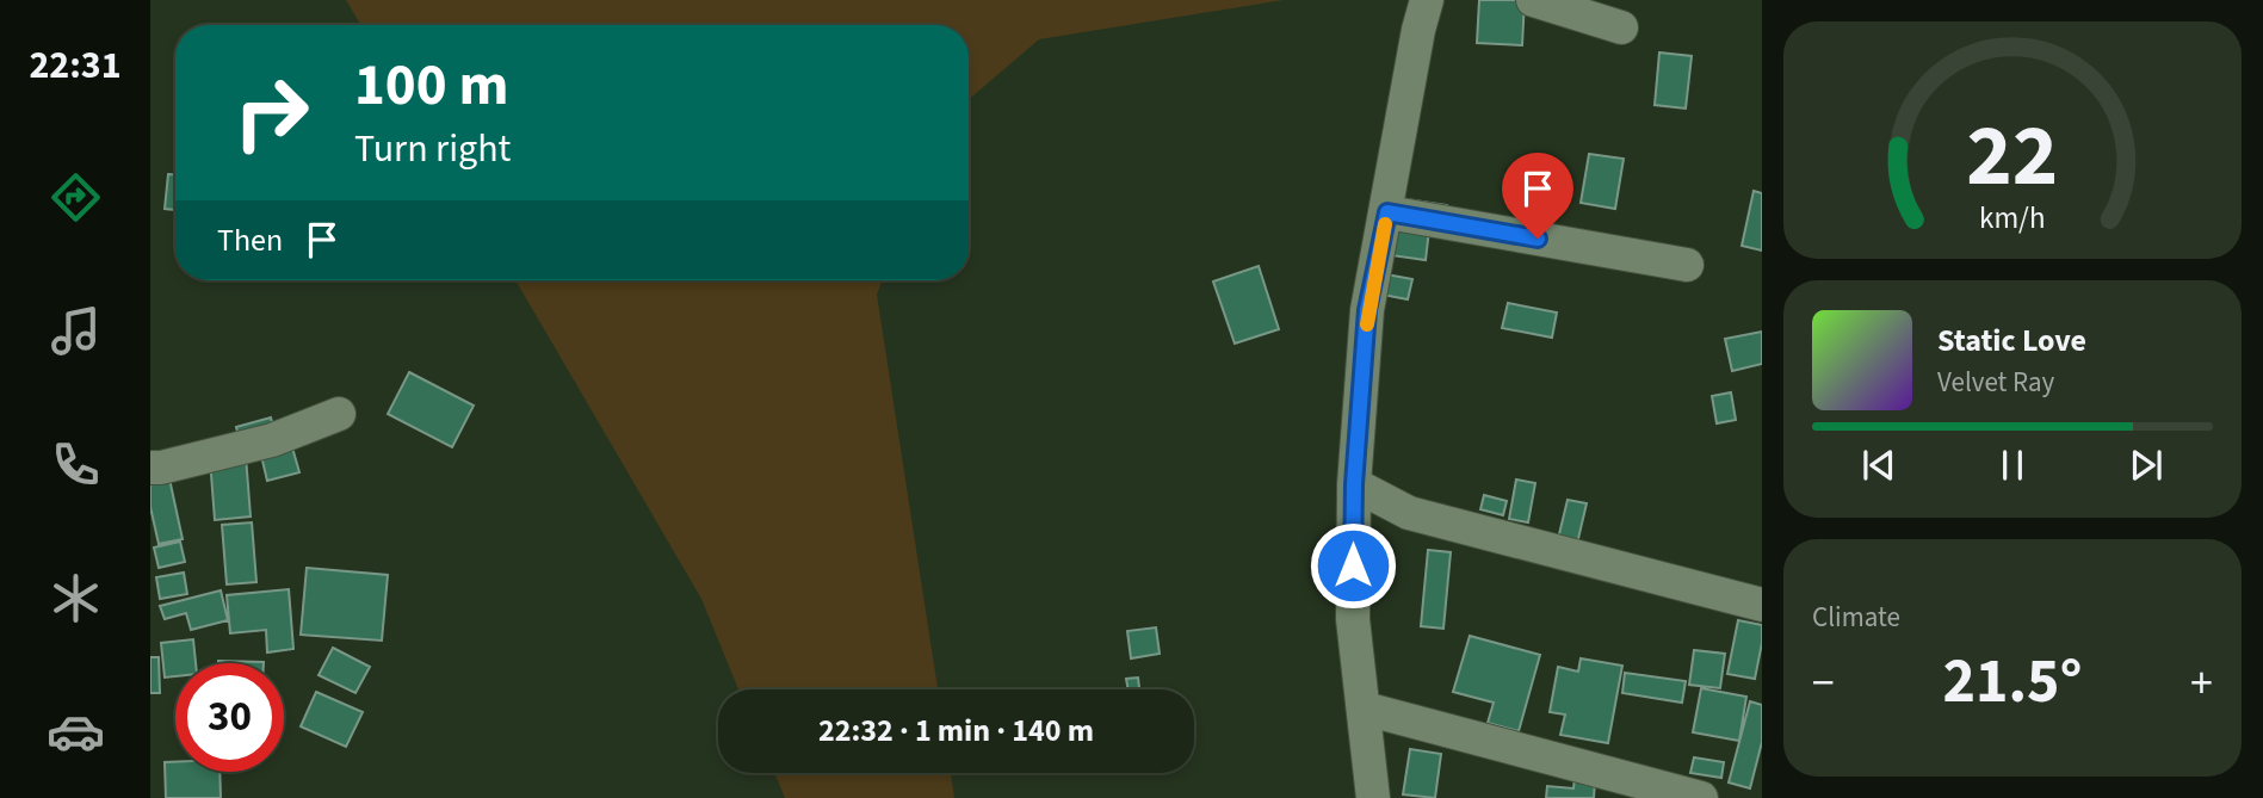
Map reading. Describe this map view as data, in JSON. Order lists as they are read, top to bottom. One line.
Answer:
{"page":{"tabs":"22:31","turn":["100 m","Turn right"],"then":"Then","song":["Static Love","Velvet Ray"],"tile":"Climate","heat":["−","21.5°","+"],"limit":"30","trip":"22:32 · 1 min · 140 m","gauge":["22","km/h"]}}
